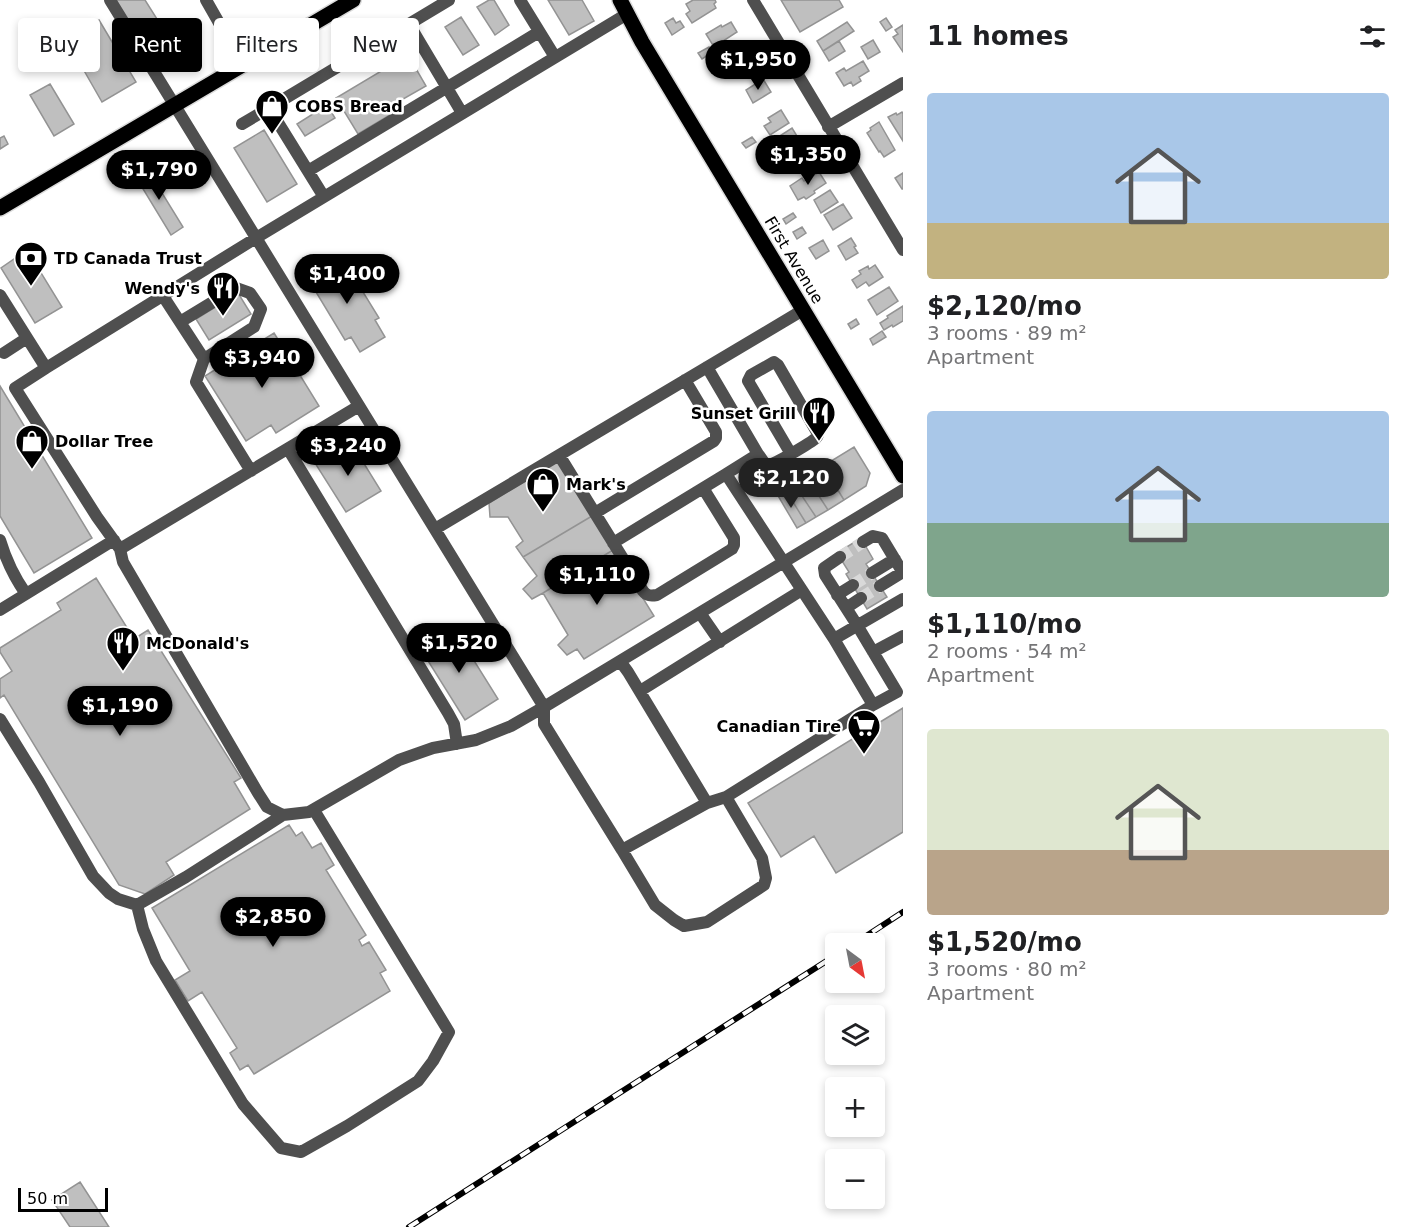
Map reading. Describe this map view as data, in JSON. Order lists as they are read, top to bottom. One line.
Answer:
{"streets":{"main road":["First Avenue"]},"places":{"shop":["COBS Bread","Dollar Tree","Mark's"],"bank":["TD Canada Trust"],"restaurant":["Wendy's","Sunset Grill","McDonald's"],"supermarket":["Canadian Tire"]},"scale_bar":"50 m","north":"bottom right","page":{"heading":"11 homes","chip":["Buy","Rent","Filters","New"],"price":["$1,950","$1,350","$1,790","$1,400","$3,940","$3,240","$2,120","$1,110","$1,520","$1,190","$2,850"],"list":[{"name":"$2,120/mo","note":"3 rooms · 89 m² · Apartment"},{"name":"$1,110/mo","note":"2 rooms · 54 m² · Apartment"},{"name":"$1,520/mo","note":"3 rooms · 80 m² · Apartment"}],"map_buttons":["+","−"],"scale":"50 m"}}
